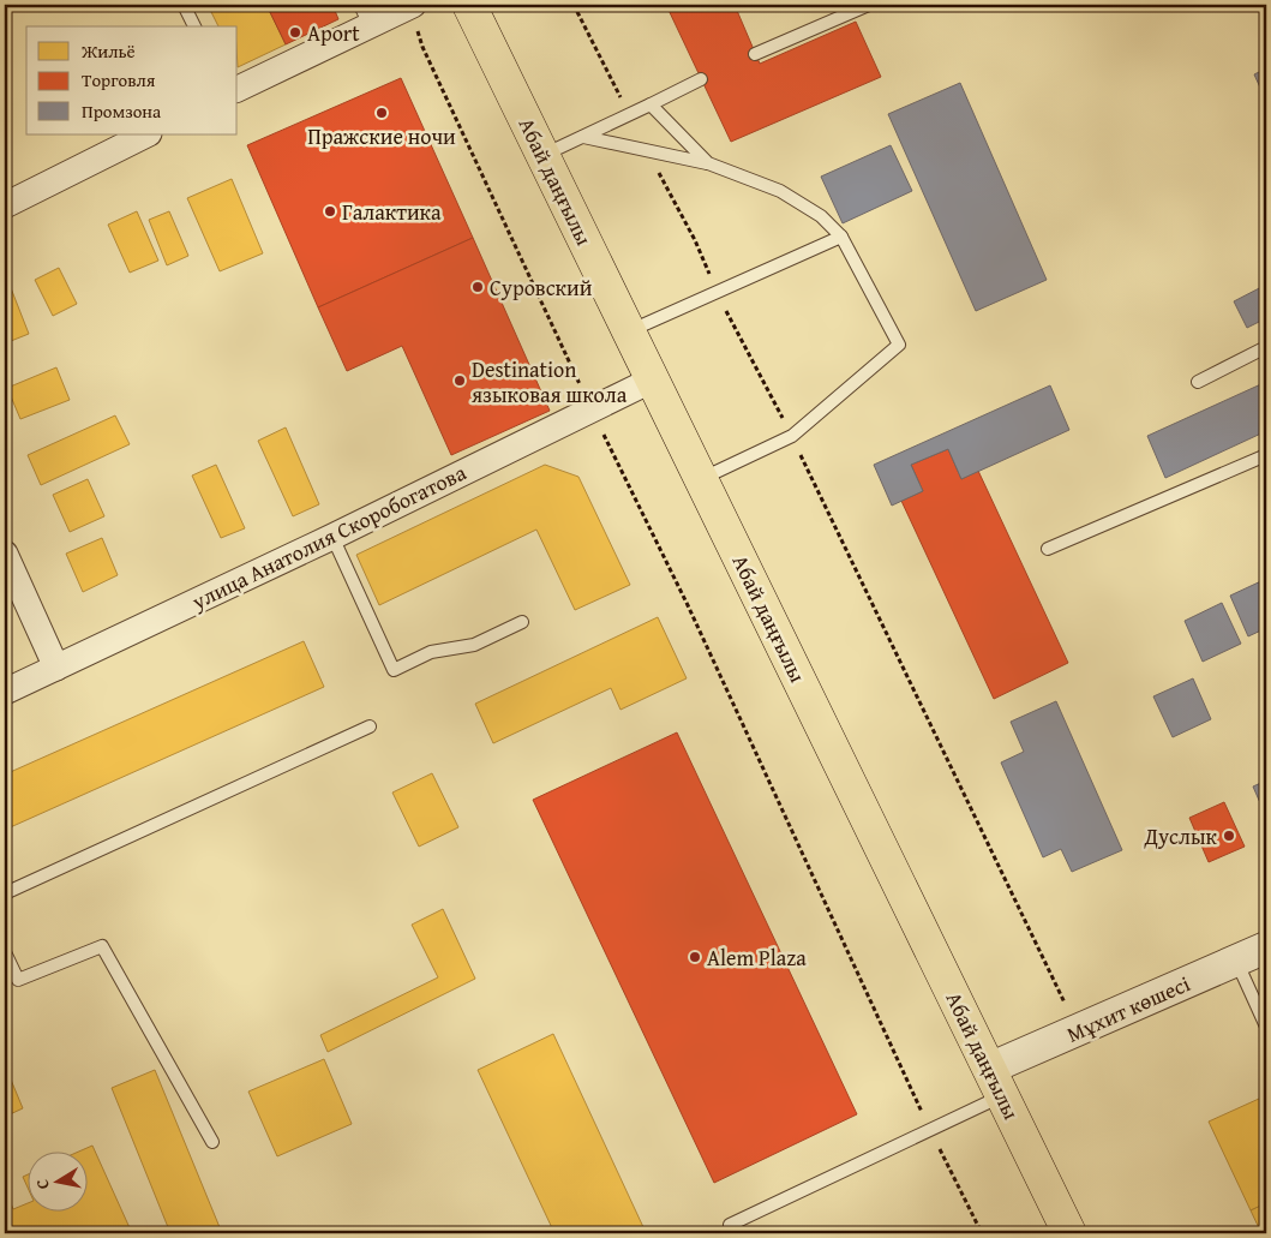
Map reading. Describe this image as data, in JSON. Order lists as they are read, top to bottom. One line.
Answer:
{"streets":{"main road":["Абай даңғылы"],"street":["улица Анатолия Скоробогатова","Мұхит көшесі"]},"crossings":[["Абай даңғылы","улица Анатолия Скоробогатова"],["Абай даңғылы","Мұхит көшесі"]],"places":["Aport","Пражские ночи","Галактика","Суровский","Destination языковая школа","Дуслык","Alem Plaza"],"legend":["Жильё","Торговля","Промзона"],"north":"left"}
